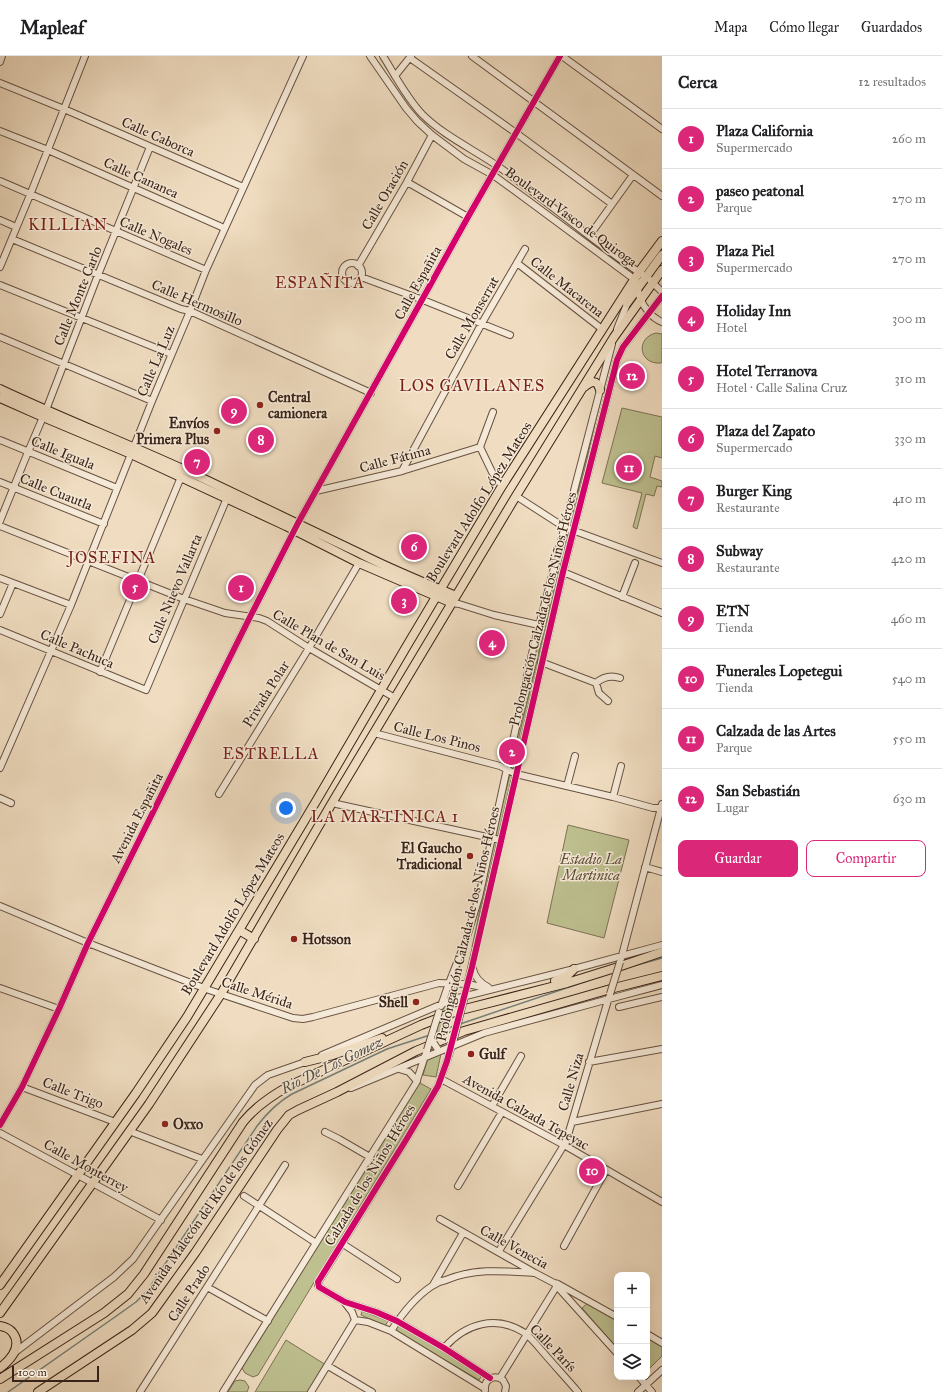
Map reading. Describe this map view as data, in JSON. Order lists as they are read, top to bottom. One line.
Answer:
{"streets":{"main road":["Boulevard Adolfo López Mateos","Avenida Malecón del Río de los Gómez"],"street":["Calle Caborca","Calle Cananea","Calle Oración","Boulevard Vasco de Quiroga","Calle Nogales","Calle Españita","Calle Macarena","Calle Monte Carlo","Calle Hermosillo","Calle Monserrat","Calle La Luz","Calle Iguala","Calle Fátima","Calle Cuautla","Calle Nuevo Vallarta","Prolongación Calzada de los Niños Héroes","Calle Plan de San Luis","Calle Pachuca","Privada Polar","Calle Los Pinos","Avenida Españita","Calle Mérida","Calle Niza","Calle Trigo","Avenida Calzada Tepeyac","Calle Monterrey","Calzada de los Niños Héroes","Calle Venecia","Calle Prado","Calle París"]},"crossings":[["Calle Caborca","Calle Monte Carlo"],["Calle Caborca","Calle La Luz"],["Calle Cananea","Calle Monte Carlo"],["Calle Cananea","Calle La Luz"],["Calle Oración","Boulevard Vasco de Quiroga"],["Boulevard Vasco de Quiroga","Calle Españita"],["Boulevard Vasco de Quiroga","Boulevard Adolfo López Mateos"],["Boulevard Vasco de Quiroga","Prolongación Calzada de los Niños Héroes"],["Calle Nogales","Calle Monte Carlo"],["Calle Nogales","Calle La Luz"],["Calle Españita","Calle Hermosillo"],["Calle Españita","Calle Fátima"],["Calle Españita","Avenida Españita"],["Calle Macarena","Calle Monserrat"],["Calle Macarena","Boulevard Adolfo López Mateos"],["Calle Monte Carlo","Calle Hermosillo"],["Calle Monte Carlo","Calle Iguala"],["Calle Monte Carlo","Calle Cuautla"],["Calle Hermosillo","Calle La Luz"],["Calle Monserrat","Calle Fátima"],["Calle La Luz","Calle Iguala"],["Calle La Luz","Calle Cuautla"],["Calle La Luz","Calle Plan de San Luis"],["Calle La Luz","Calle Pachuca"],["Boulevard Adolfo López Mateos","Prolongación Calzada de los Niños Héroes"],["Boulevard Adolfo López Mateos","Calle Plan de San Luis"],["Boulevard Adolfo López Mateos","Calle Los Pinos"],["Boulevard Adolfo López Mateos","Calle Mérida"],["Boulevard Adolfo López Mateos","Calle Trigo"],["Boulevard Adolfo López Mateos","Calle Monterrey"],["Calle Nuevo Vallarta","Calle Plan de San Luis"],["Calle Nuevo Vallarta","Calle Pachuca"],["Prolongación Calzada de los Niños Héroes","Calle Los Pinos"],["Prolongación Calzada de los Niños Héroes","Calle Mérida"],["Prolongación Calzada de los Niños Héroes","Avenida Calzada Tepeyac"],["Prolongación Calzada de los Niños Héroes","Calzada de los Niños Héroes"],["Prolongación Calzada de los Niños Héroes","Avenida Malecón del Río de los Gómez"],["Calle Plan de San Luis","Privada Polar"],["Calle Plan de San Luis","Avenida Españita"],["Avenida Españita","Calle Mérida"],["Avenida Españita","Calle Trigo"],["Calle Niza","Avenida Calzada Tepeyac"],["Calle Niza","Avenida Malecón del Río de los Gómez"],["Calle Niza","Calle Venecia"],["Avenida Calzada Tepeyac","Calzada de los Niños Héroes"]],"districts":["KILLIAN","ESPAÑITA","LOS GAVILANES","JOSEFINA","ESTRELLA","LA MARTINICA 1"],"water":["Rio De Los Gomez"],"parks":["Estadio La Martinica"],"places":["Central camionera","Envíos Primera Plus","El Gaucho Tradicional","Hotsson","Shell","Gulf","Oxxo"],"scale_bar":"100 m","page":{"header":"Mapleaf","nav":["Mapa","Cómo llegar","Guardados"],"heading":["Cerca","12 resultados"],"list":[{"mark":"1","name":"Plaza California","note":"Supermercado","value":"260 m"},{"mark":"2","name":"paseo peatonal","note":"Parque","value":"270 m"},{"mark":"3","name":"Plaza Piel","note":"Supermercado","value":"270 m"},{"mark":"4","name":"Holiday Inn","note":"Hotel","value":"300 m"},{"mark":"5","name":"Hotel Terranova","note":"Hotel · Calle Salina Cruz","value":"310 m"},{"mark":"6","name":"Plaza del Zapato","note":"Supermercado","value":"330 m"},{"mark":"7","name":"Burger King","note":"Restaurante","value":"410 m"},{"mark":"8","name":"Subway","note":"Restaurante","value":"420 m"},{"mark":"9","name":"ETN","note":"Tienda","value":"460 m"},{"mark":"10","name":"Funerales Lopetegui","note":"Tienda","value":"540 m"},{"mark":"11","name":"Calzada de las Artes","note":"Parque","value":"550 m"},{"mark":"12","name":"San Sebastián","note":"Lugar","value":"630 m"}],"pins":["12","9","8","7","11","6","5","1","3","4","2","10"],"buttons":["Guardar","Compartir"],"map_buttons":["+","−"],"scale":"100 m"}}
